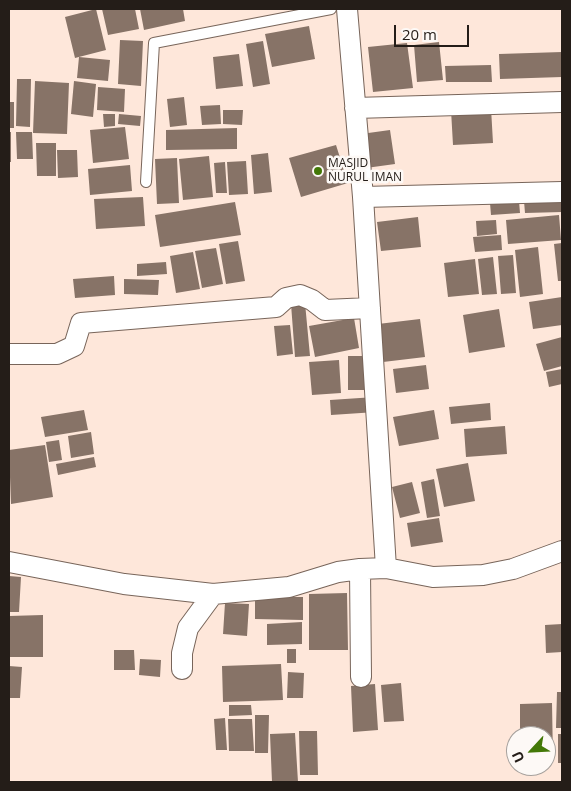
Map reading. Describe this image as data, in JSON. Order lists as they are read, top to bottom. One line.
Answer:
{"places":["MASJID NURUL IMAN"],"scale_bar":"20 m","north":"bottom left"}
